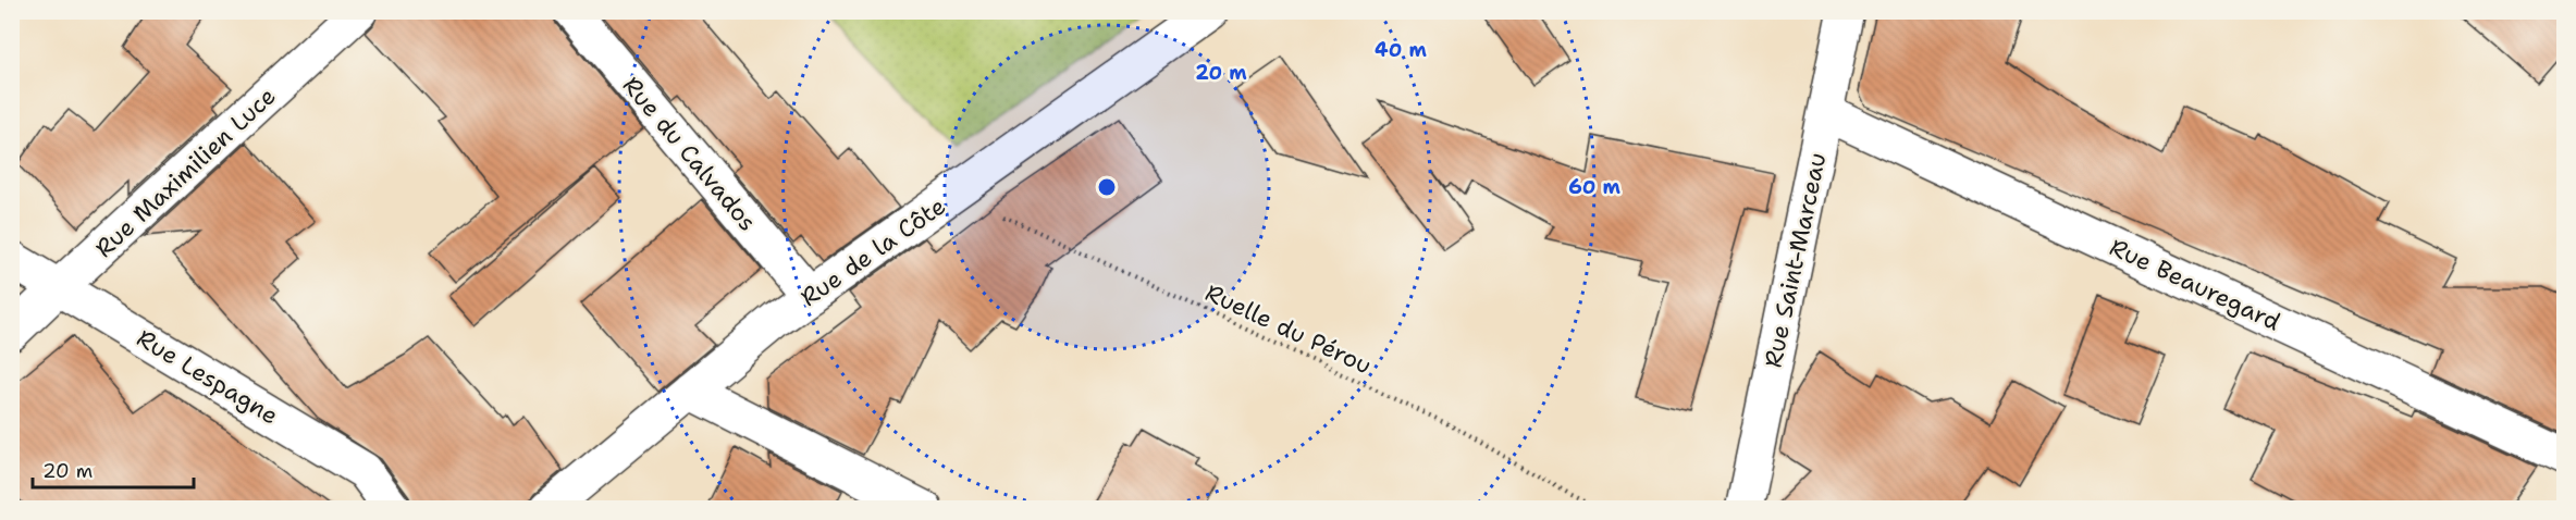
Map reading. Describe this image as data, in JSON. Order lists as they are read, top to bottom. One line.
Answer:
{"streets":{"street":["Rue du Calvados","Rue Maximilien Luce","Rue de la Côte","Rue Saint-Marceau","Rue Beauregard","Rue Lespagne"],"path":["Ruelle du Pérou"]},"crossings":[["Rue du Calvados","Rue de la Côte"],["Rue Maximilien Luce","Rue Lespagne"],["Rue de la Côte","Ruelle du Pérou"],["Rue Saint-Marceau","Rue Beauregard"]],"scale_bar":"20 m","rings":["40 m","20 m","60 m"]}
